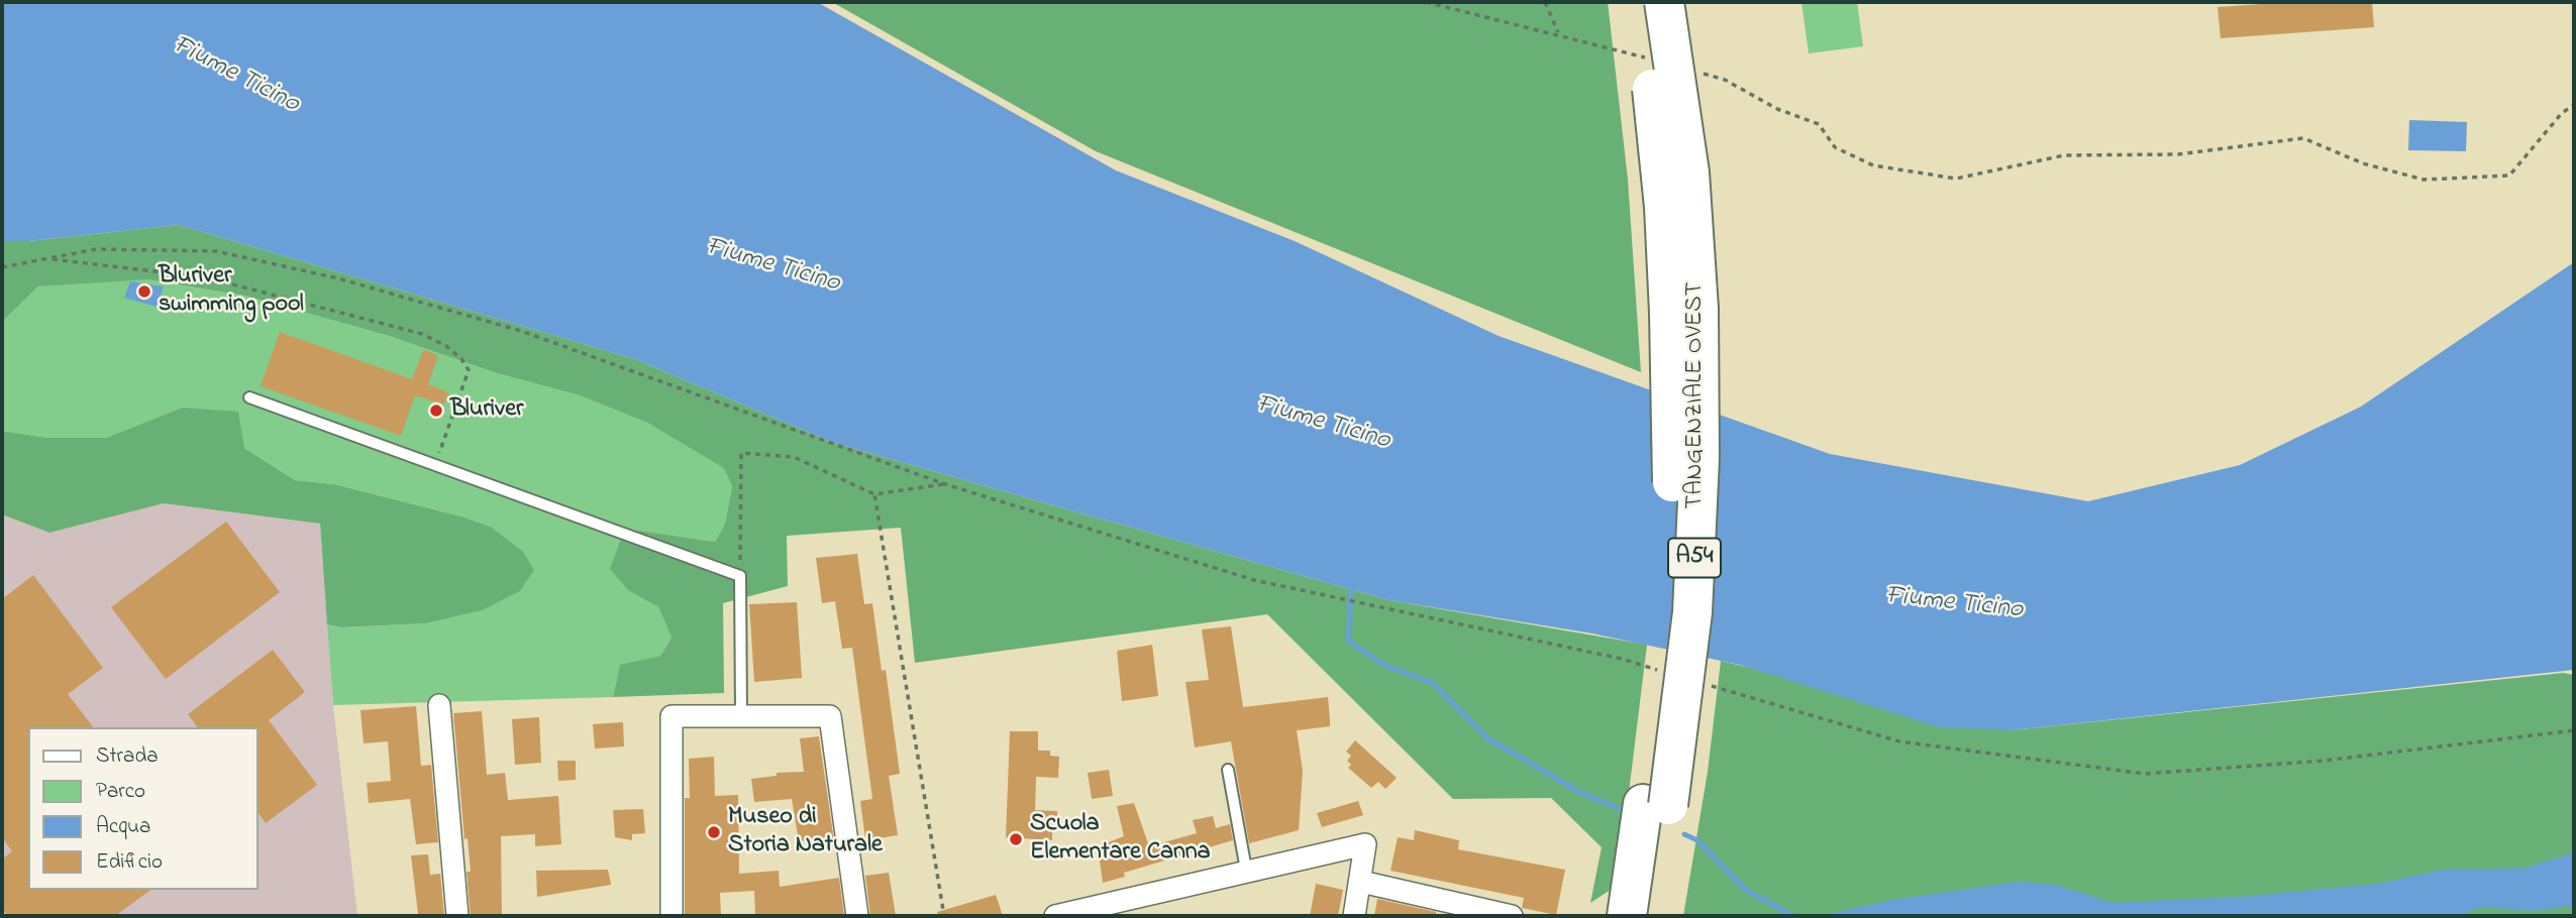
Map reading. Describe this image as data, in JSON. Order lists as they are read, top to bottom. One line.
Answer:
{"streets":{"highway":["TANGENZIALE OVEST","A54"]},"water":["Fiume Ticino"],"places":["Bluriver swimming pool","Bluriver","Museo di Storia Naturale","Scuola Elementare Canna"],"legend":["Strada","Parco","Acqua","Edificio"]}
